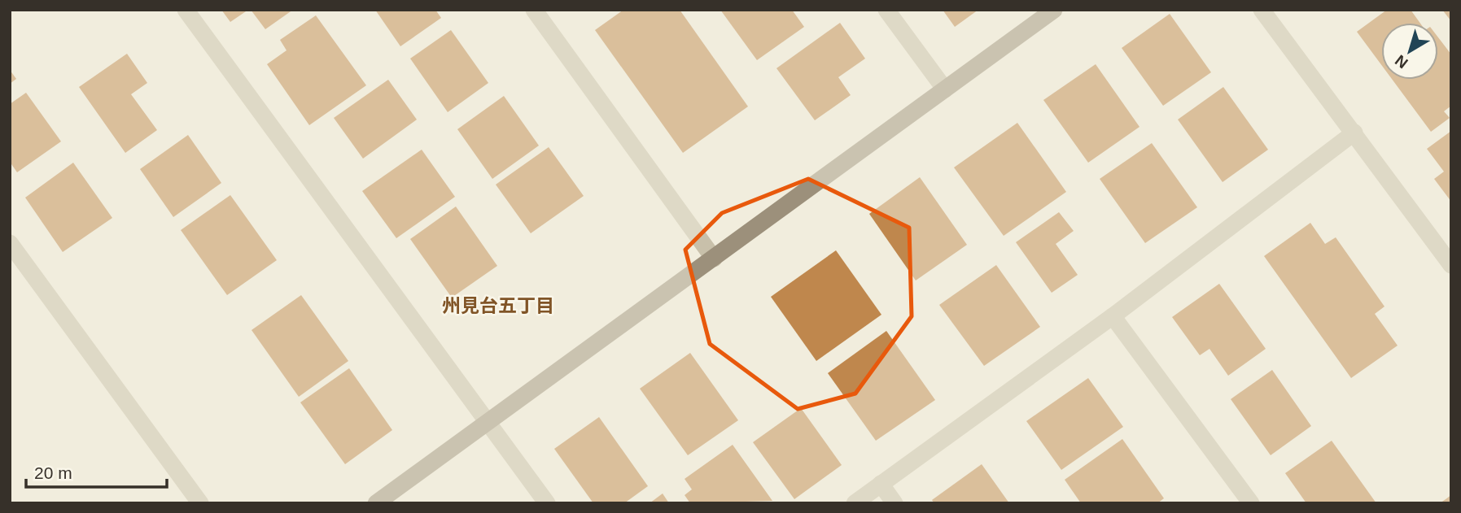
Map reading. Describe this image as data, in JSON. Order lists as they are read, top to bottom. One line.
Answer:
{"districts":["州見台五丁目"],"scale_bar":"20 m","north":"bottom left"}
